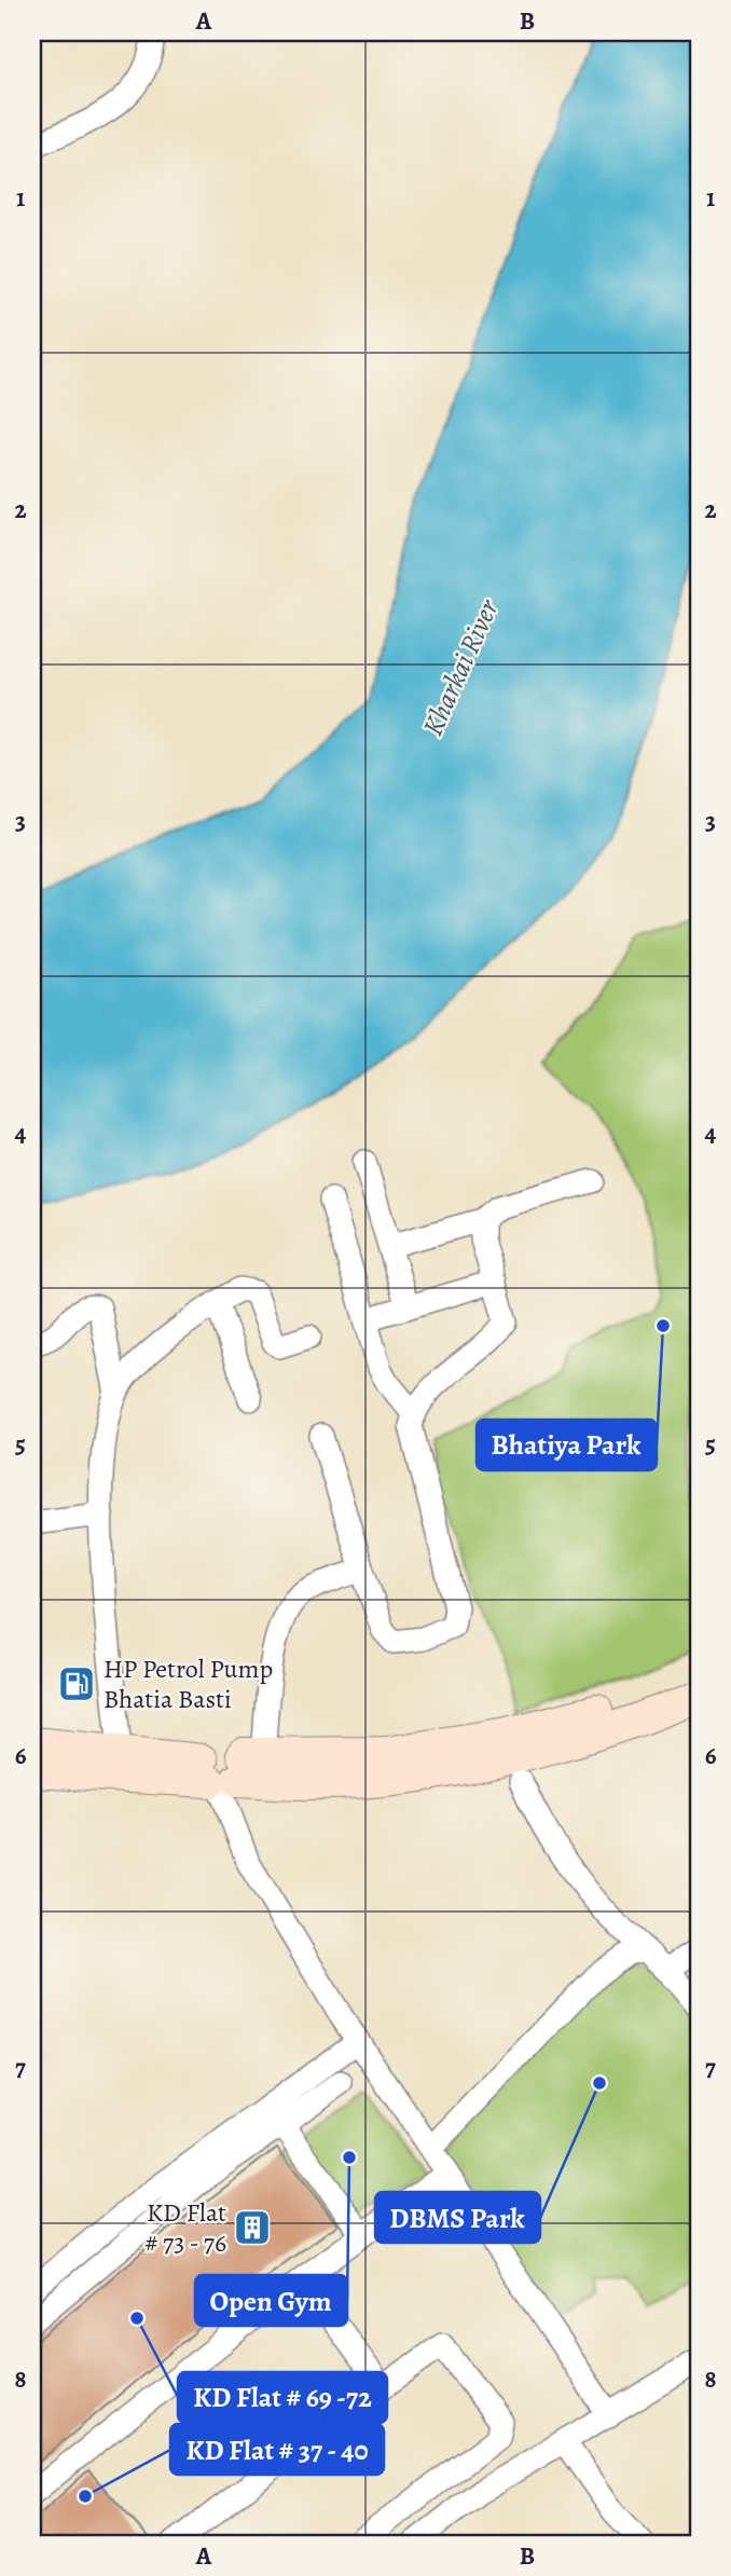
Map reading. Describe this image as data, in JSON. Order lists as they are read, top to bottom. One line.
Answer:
{"water":["Kharkai River"],"places":{"other":["Bhatiya Park","DBMS Park","Open Gym","KD Flat # 69 -72","KD Flat # 37 - 40"],"fuel station":["HP Petrol Pump Bhatia Basti"],"building":["KD Flat # 73 - 76"]},"grid":{"columns":["A","B"],"rows":["1","2","3","4","5","6","7","8"]}}
